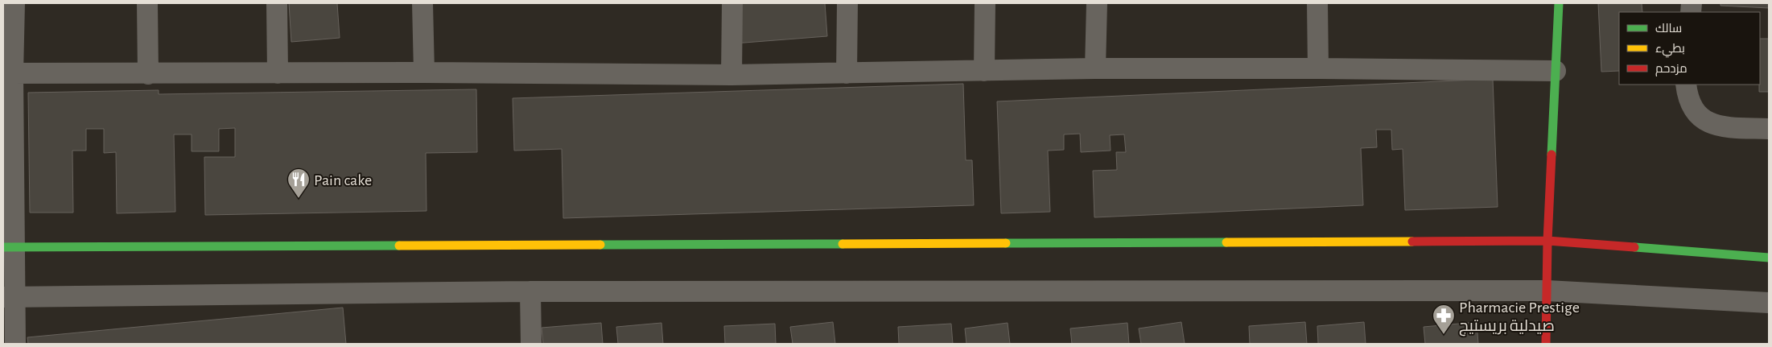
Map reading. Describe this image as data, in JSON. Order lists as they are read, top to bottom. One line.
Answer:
{"places":{"restaurant":["Pain cake"],"pharmacy":["Pharmacie Prestige صيدلية بريستيج"]},"legend":["سالك","بطيء","مزدحم"]}
